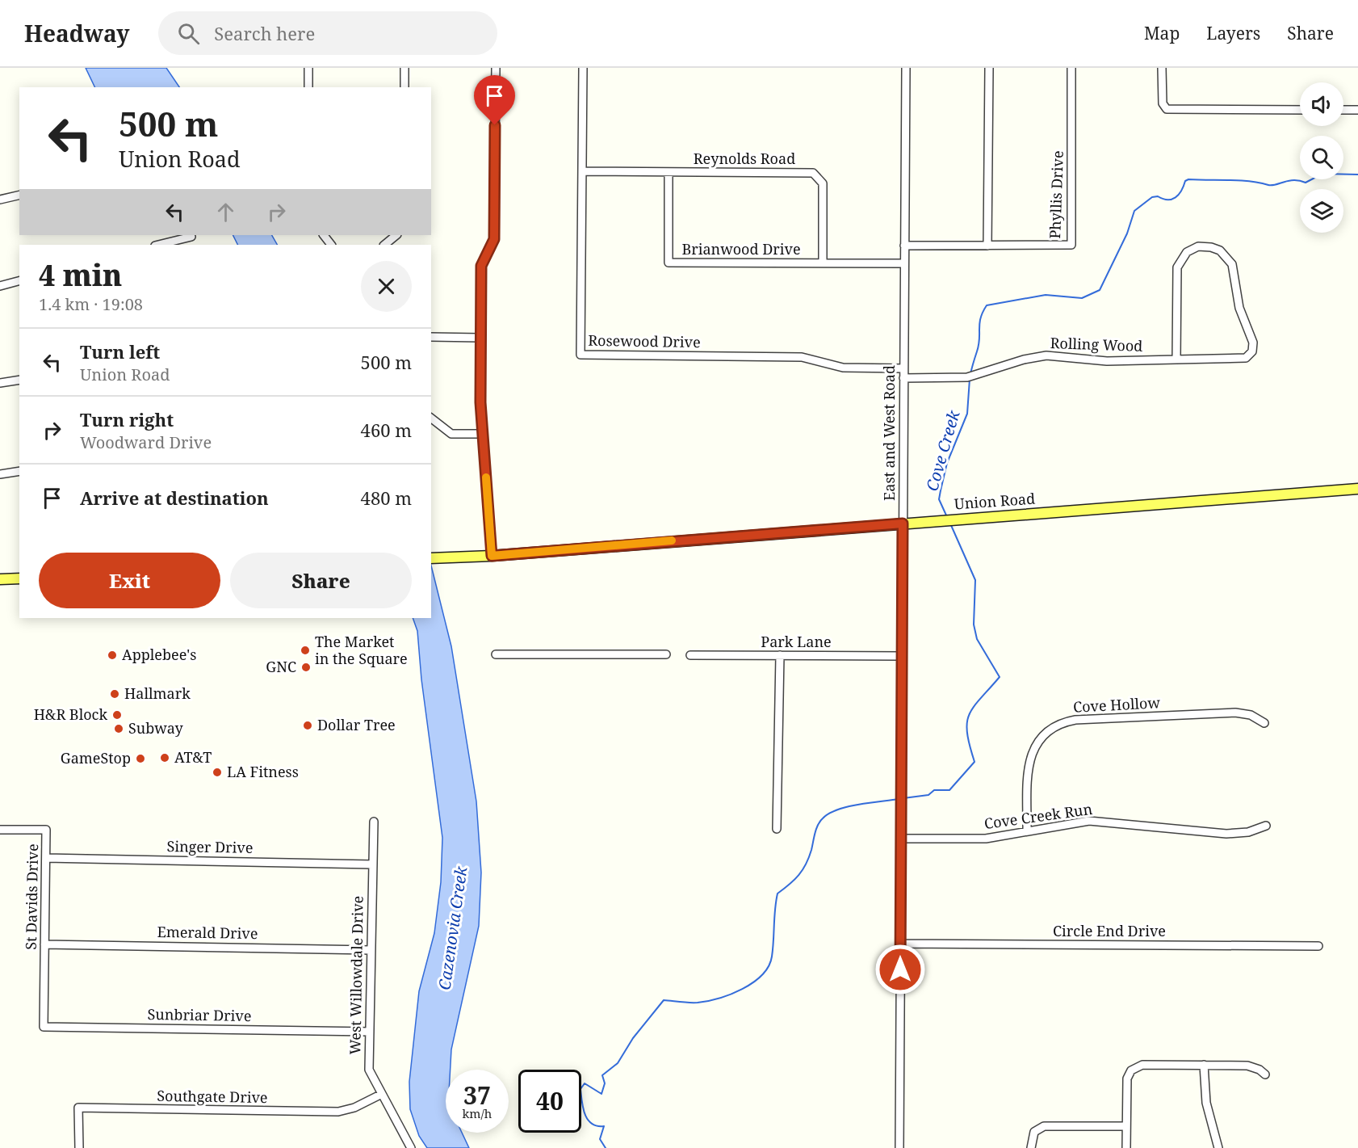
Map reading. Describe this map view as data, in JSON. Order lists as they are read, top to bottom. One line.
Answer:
{"streets":{"main road":["Union Road"],"street":["Reynolds Road","Phyllis Drive","Brianwood Drive","Rosewood Drive","Rolling Wood","East and West Road","Park Lane","Cove Hollow","Cove Creek Run","Singer Drive","St Davids Drive","Circle End Drive","Emerald Drive","West Willowdale Drive","Sunbriar Drive","Southgate Drive"]},"crossings":[["Reynolds Road","Brianwood Drive"],["Reynolds Road","Rosewood Drive"],["Phyllis Drive","East and West Road"],["Brianwood Drive","East and West Road"],["Rosewood Drive","East and West Road"],["Rolling Wood","East and West Road"],["East and West Road","Union Road"],["East and West Road","Park Lane"],["East and West Road","Cove Creek Run"],["East and West Road","Circle End Drive"],["Cove Hollow","Cove Creek Run"],["Singer Drive","St Davids Drive"],["Singer Drive","West Willowdale Drive"],["St Davids Drive","Emerald Drive"],["St Davids Drive","Sunbriar Drive"],["Emerald Drive","West Willowdale Drive"],["West Willowdale Drive","Sunbriar Drive"],["West Willowdale Drive","Southgate Drive"]],"water":["Cove Creek","Cazenovia Creek"],"places":["The Market in the Square","Applebee's","GNC","Hallmark","H&R Block","Dollar Tree","Subway","AT&T","GameStop","LA Fitness"],"page":{"header":"Headway","search":"Search here","nav":["Map","Layers","Share"],"turn":["500 m","Union Road"],"heading":["4 min","1.4 km · 19:08"],"list":[{"name":"Turn left","note":"Union Road","value":"500 m"},{"name":"Turn right","note":"Woodward Drive","value":"460 m"},{"name":"Arrive at destination","value":"480 m"}],"buttons":["Exit","Share"],"speed":"37 km/h","limit":"40"}}
